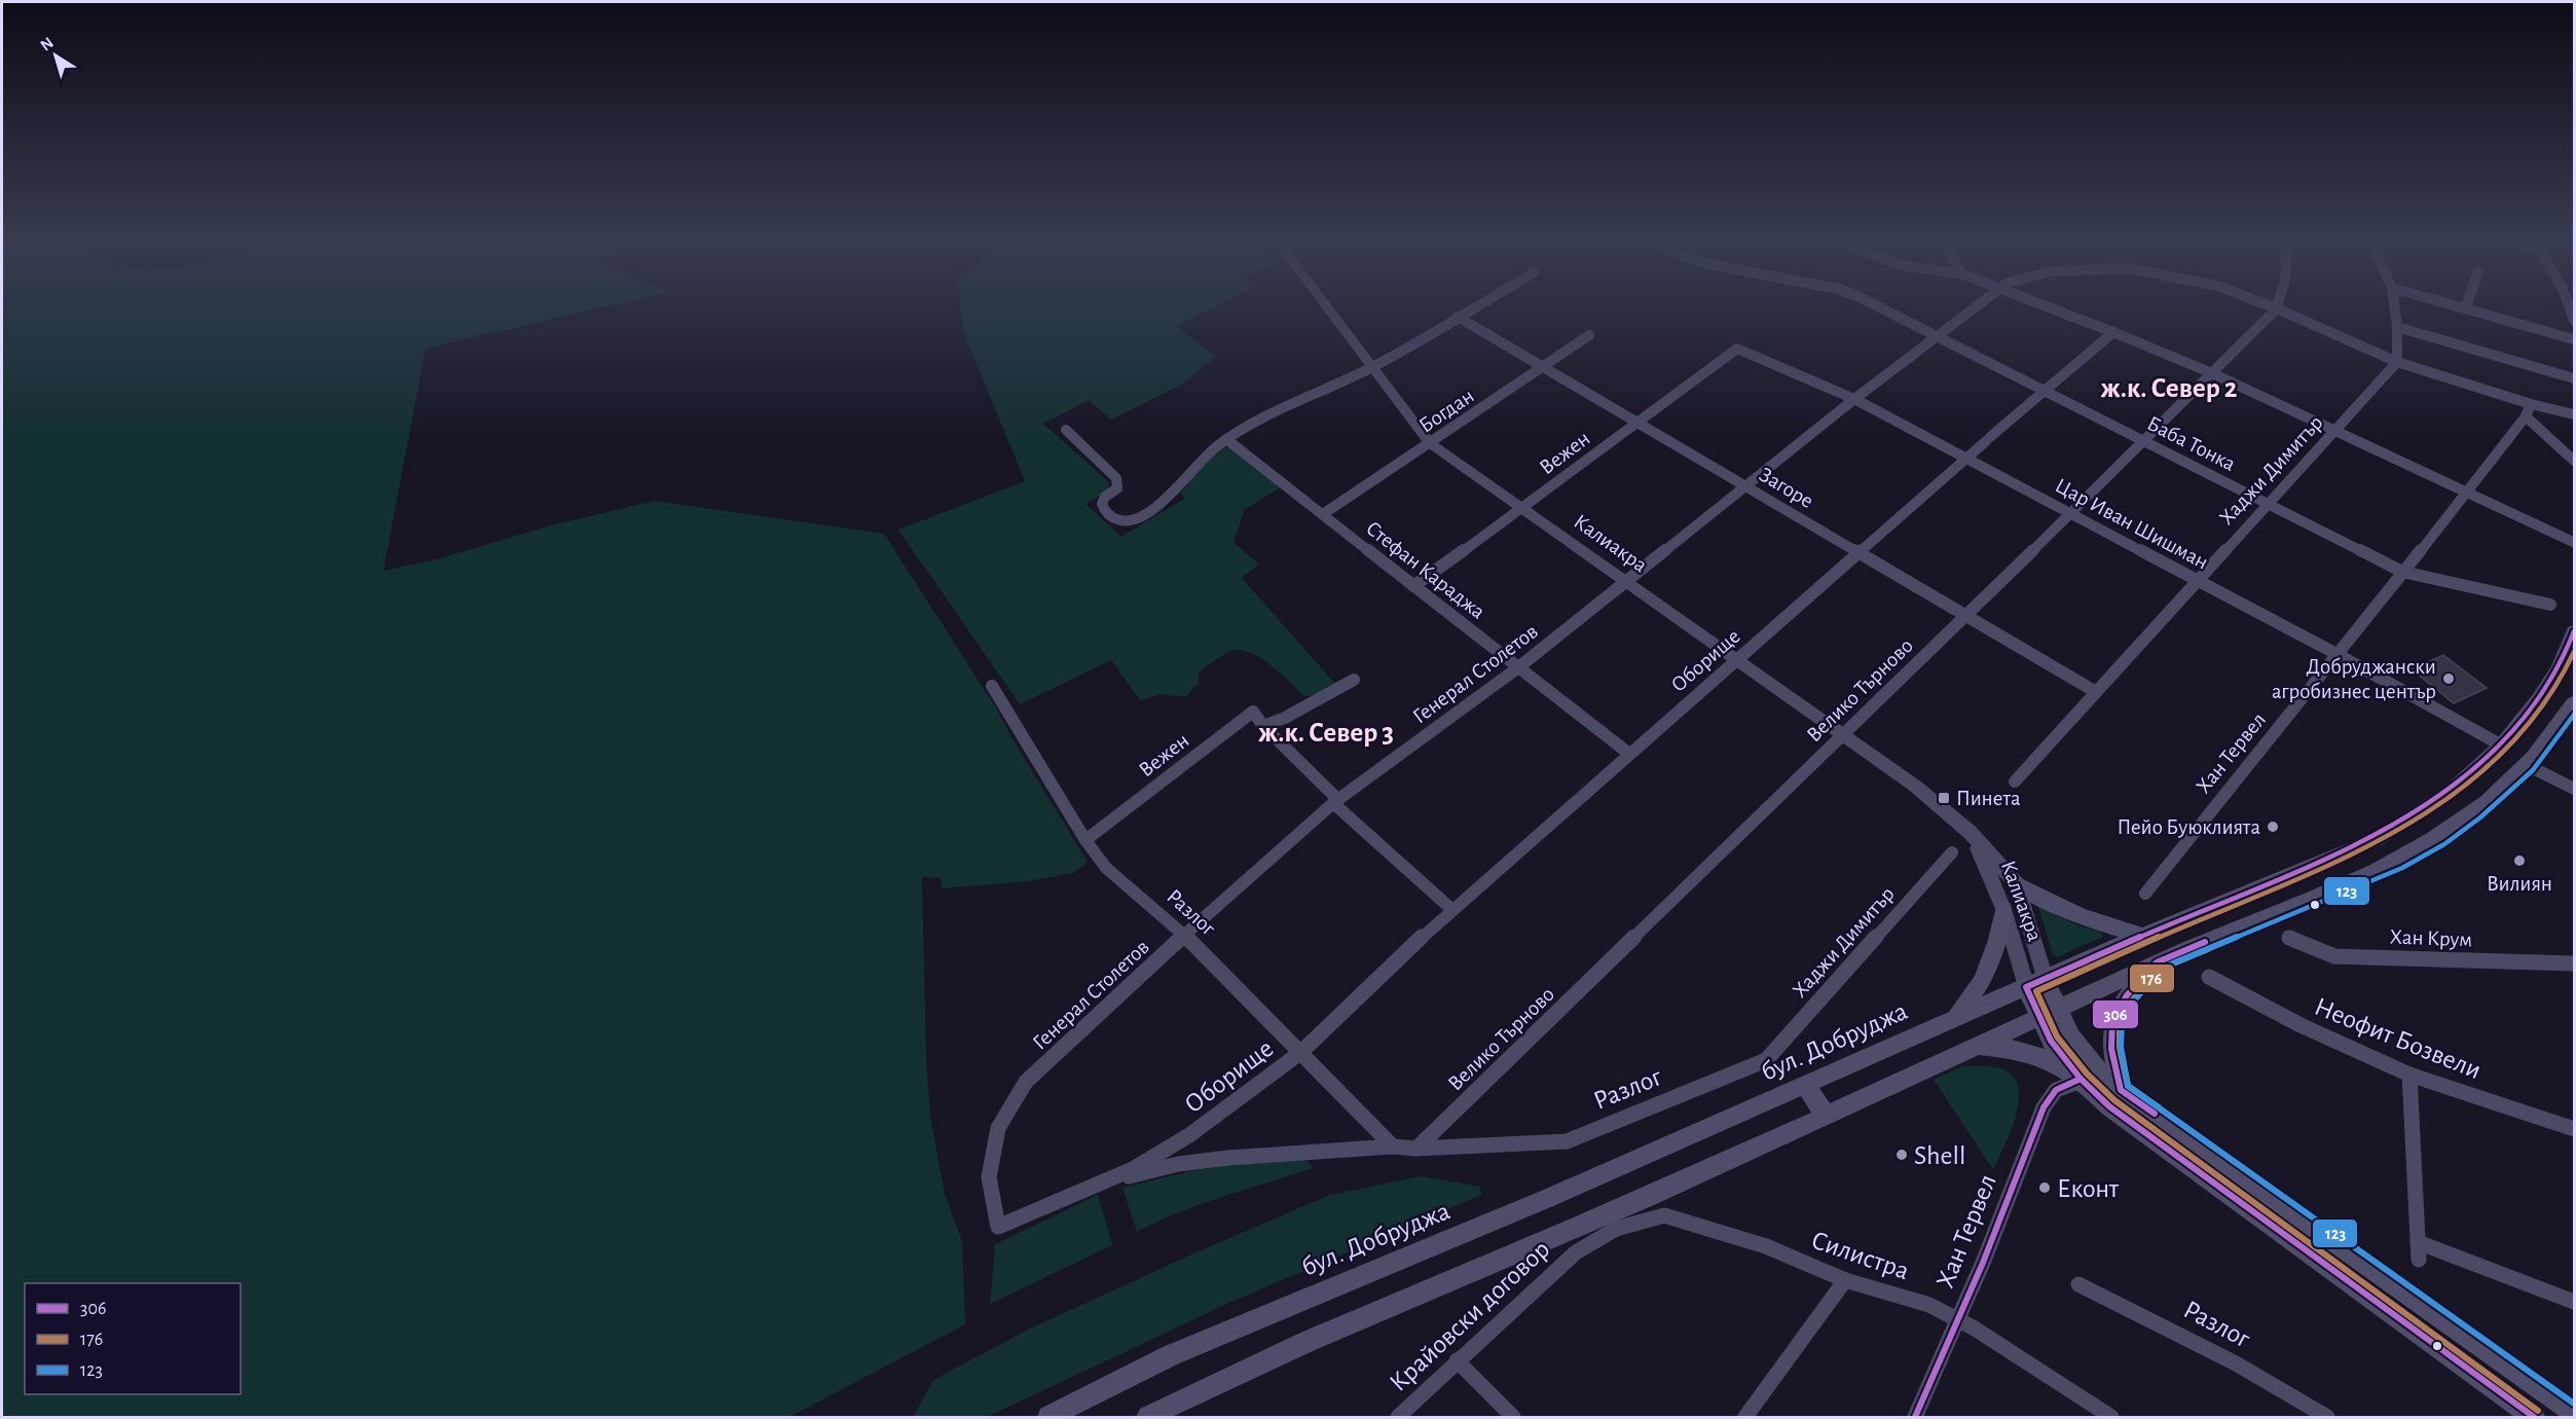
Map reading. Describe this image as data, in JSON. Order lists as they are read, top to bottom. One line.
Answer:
{"streets":{"main road":["бул. Добруджа"],"street":["Богдан","Баба Тонка","Вежен","Хаджи Димитър","Загоре","Цар Иван Шишман","Калиакра","Стефан Караджа","Оборище","Генерал Столетов","Велико Търново","Хан Тервел","Разлог","Хан Крум","Неофит Бозвели","Силистра","Крайовски договор"]},"crossings":[["Богдан","Загоре"],["Богдан","Калиакра"],["Богдан","Стефан Караджа"],["Баба Тонка","Хаджи Димитър"],["Баба Тонка","Оборище"],["Баба Тонка","Генерал Столетов"],["Баба Тонка","Велико Търново"],["Баба Тонка","Хан Тервел"],["Вежен","Загоре"],["Вежен","Цар Иван Шишман"],["Вежен","Калиакра"],["Вежен","Стефан Караджа"],["Вежен","Генерал Столетов"],["Вежен","Разлог"],["Хаджи Димитър","Загоре"],["Хаджи Димитър","Цар Иван Шишман"],["Хаджи Димитър","Генерал Столетов"],["Хаджи Димитър","Разлог"],["Загоре","Оборище"],["Загоре","Генерал Столетов"],["Загоре","Велико Търново"],["Цар Иван Шишман","Оборище"],["Цар Иван Шишман","Генерал Столетов"],["Цар Иван Шишман","Велико Търново"],["Цар Иван Шишман","Хан Тервел"],["Цар Иван Шишман","бул. Добруджа"],["Калиакра","Оборище"],["Калиакра","Генерал Столетов"],["Калиакра","Велико Търново"],["Калиакра","бул. Добруджа"],["Стефан Караджа","Оборище"],["Стефан Караджа","Генерал Столетов"],["Оборище","Генерал Столетов"],["Оборище","Разлог"],["Генерал Столетов","Велико Търново"],["Генерал Столетов","Хан Тервел"],["Генерал Столетов","Разлог"],["Велико Търново","Разлог"],["Силистра","Крайовски договор"]],"districts":["ж.к. Север 2","ж.к. Север 3"],"places":{"other":["Добруджански агробизнес център","Пейо Буюклията","Вилиян","Shell","Еконт"],"transit":["Пинета"]},"lines":["transit line 306","transit line 176","transit line 123"],"legend":["306","176","123"],"north":"top left"}
